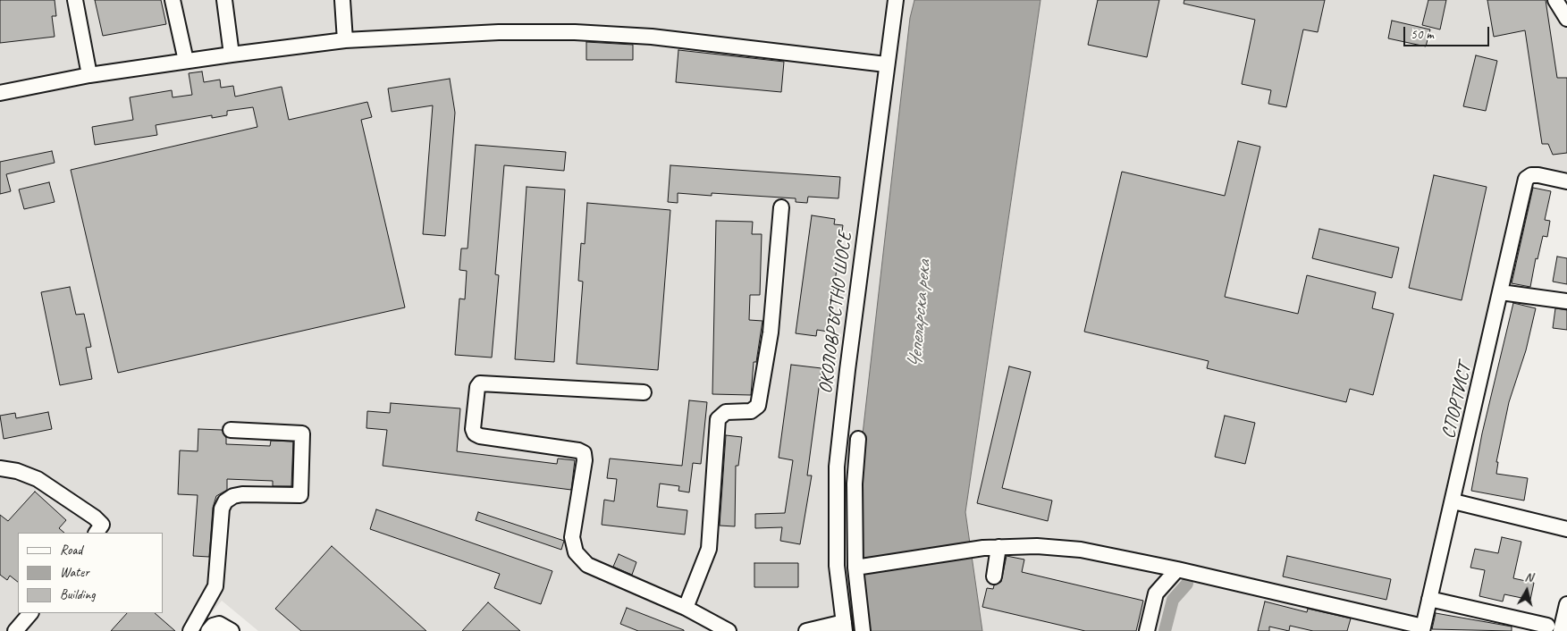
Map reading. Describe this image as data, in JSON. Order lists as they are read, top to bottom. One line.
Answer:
{"streets":{"street":["ОКОЛОВРЪСТНО ШОСЕ","СПОРТИСТ"]},"water":["Чепеларска река"],"legend":["Road","Water","Building"],"scale_bar":"50 m","north":"top"}
